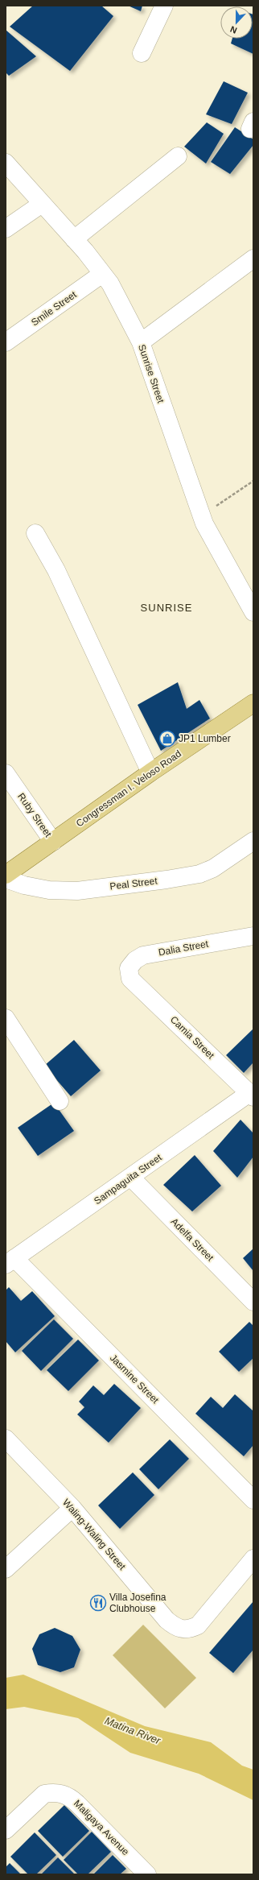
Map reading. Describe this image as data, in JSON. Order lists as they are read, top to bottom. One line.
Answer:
{"streets":{"main road":["Congressman I. Veloso Road"],"street":["Smile Street","Sunrise Street","Ruby Street","Peal Street","Dalia Street","Camia Street","Sampaguita Street","Adelfa Street","Jasmine Street","Waling-Waling Street","Maligaya Avenue"]},"crossings":[["Smile Street","Sunrise Street"],["Congressman I. Veloso Road","Ruby Street"],["Dalia Street","Camia Street"],["Camia Street","Sampaguita Street"],["Sampaguita Street","Adelfa Street"],["Sampaguita Street","Jasmine Street"]],"districts":["SUNRISE"],"water":["Matina River"],"places":{"shop":["JP1 Lumber"],"restaurant":["Villa Josefina Clubhouse"]},"north":"bottom"}
